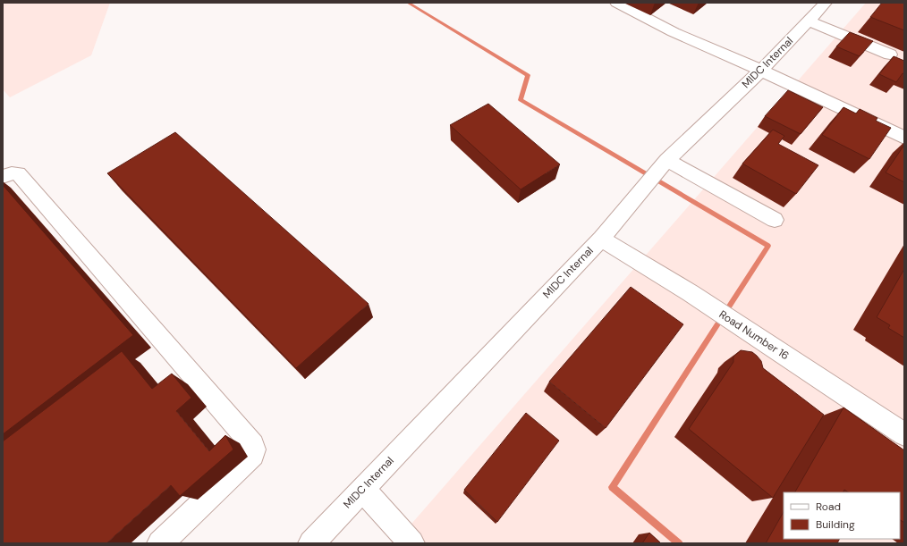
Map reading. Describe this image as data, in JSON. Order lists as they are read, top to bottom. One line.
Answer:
{"streets":{"street":["MIDC Internal","Road Number 16"]},"crossings":[["MIDC Internal","Road Number 16"]],"legend":["Road","Building"]}
